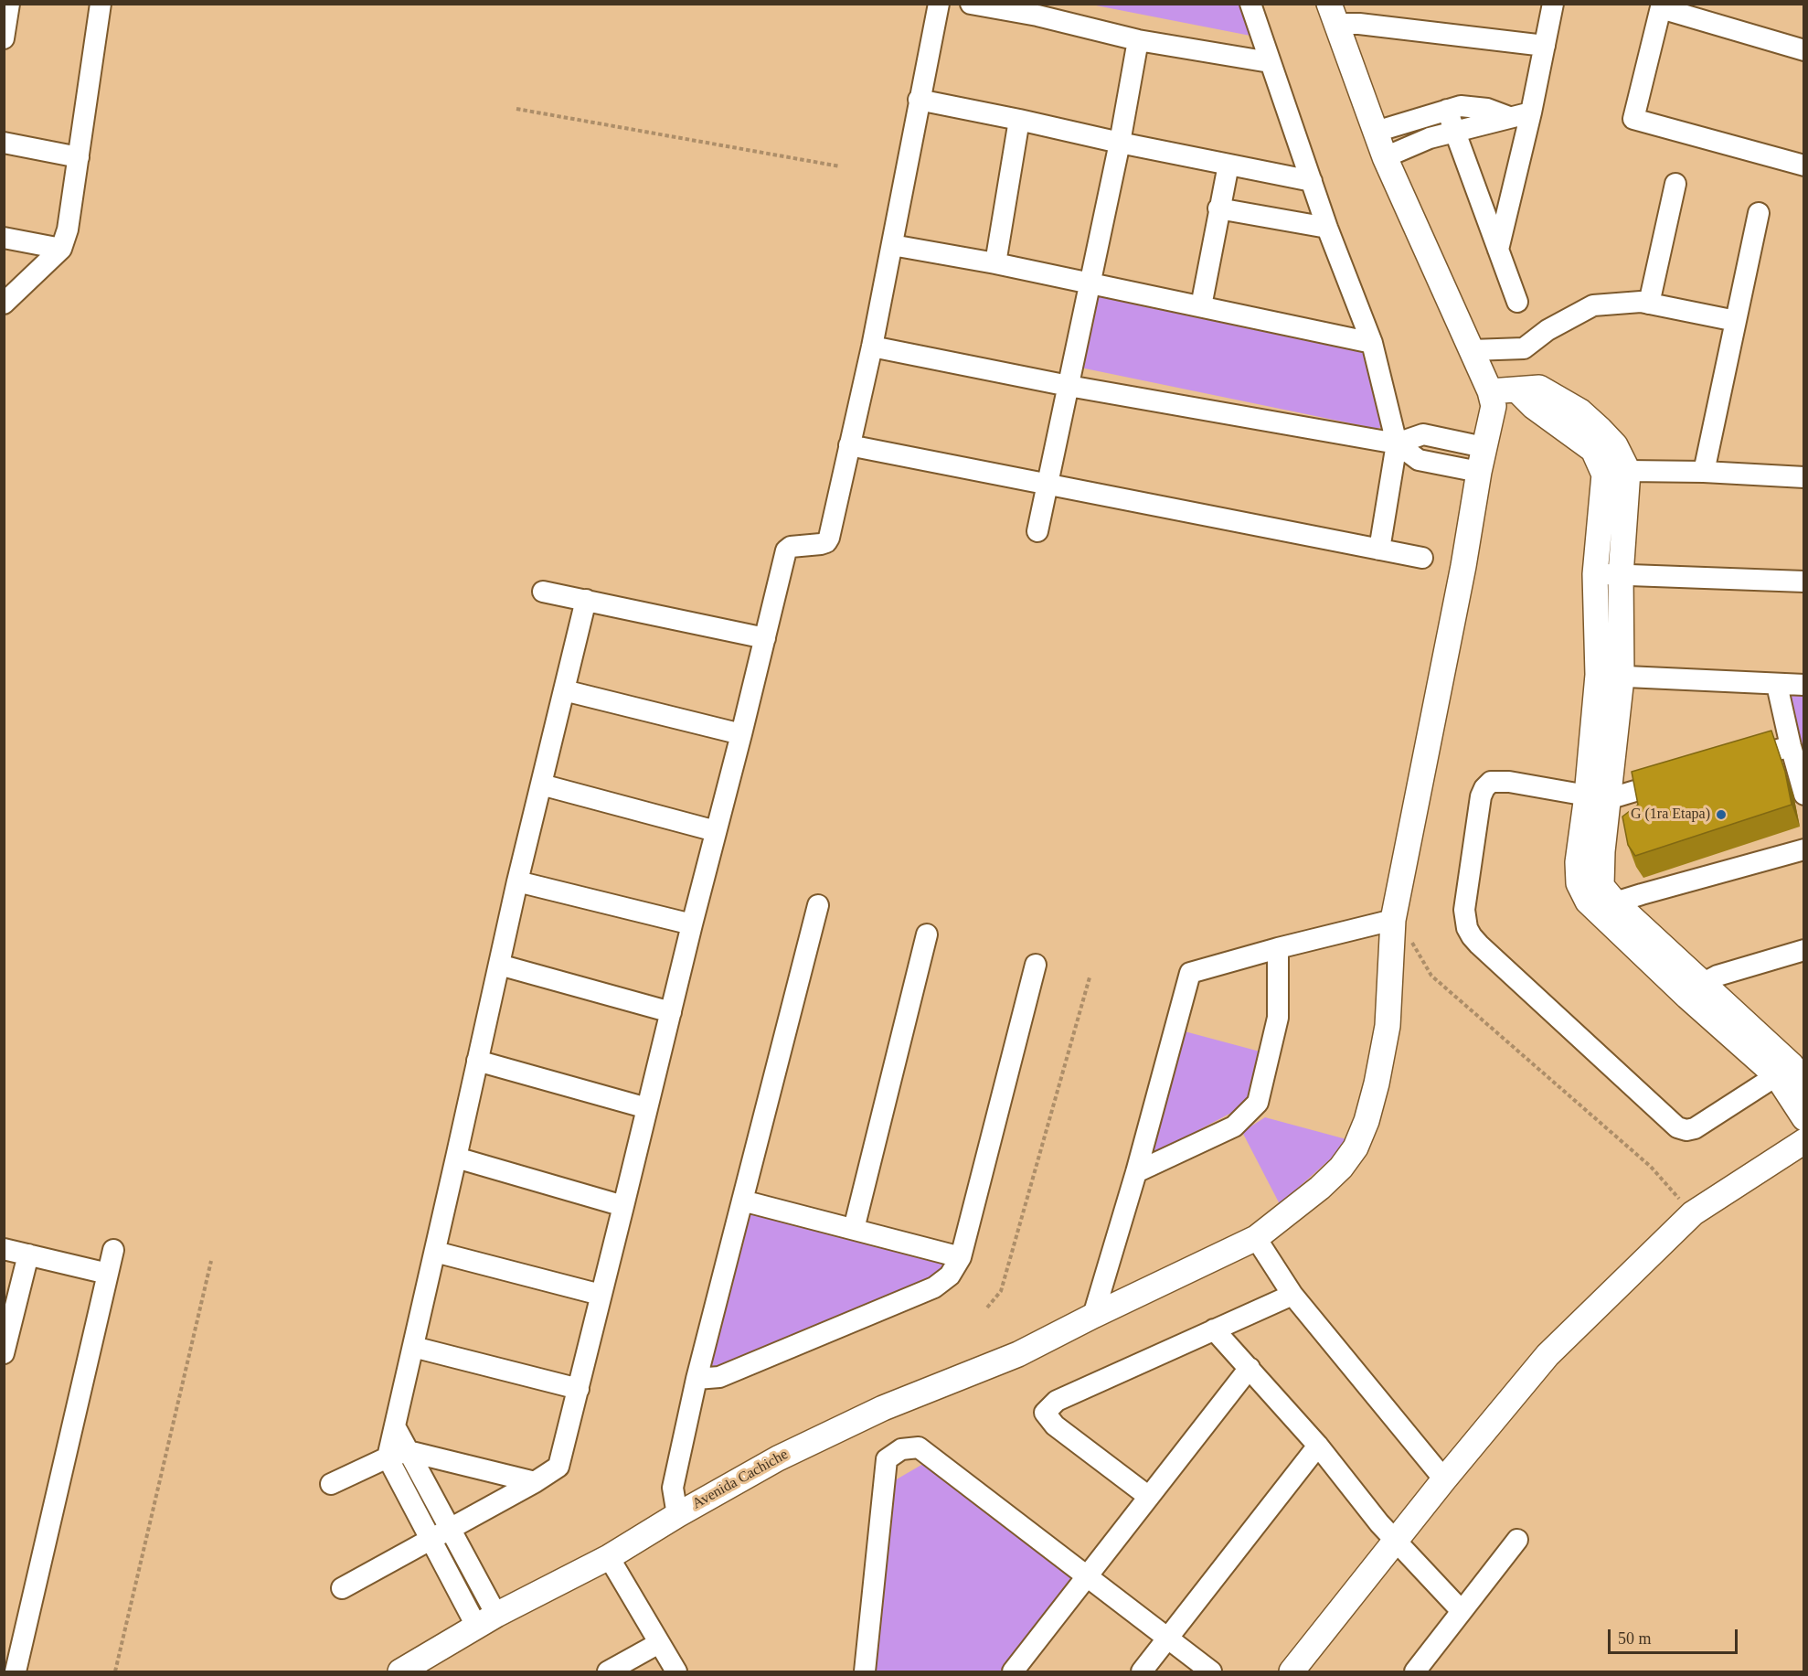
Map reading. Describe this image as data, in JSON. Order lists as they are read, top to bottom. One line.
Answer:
{"streets":{"street":["Avenida Cachiche"]},"places":["G (1ra Etapa)"],"scale_bar":"50 m"}
